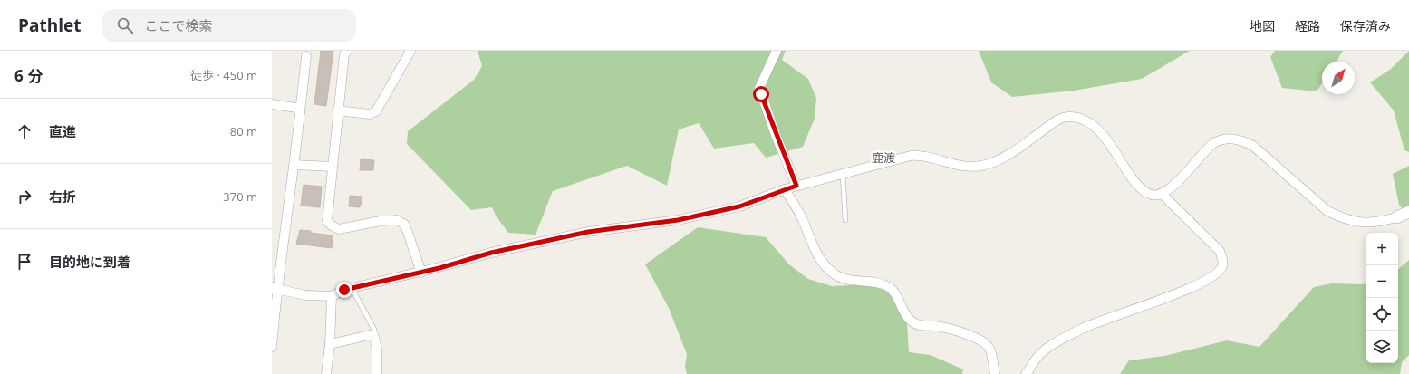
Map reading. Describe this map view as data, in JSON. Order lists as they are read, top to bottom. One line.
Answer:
{"districts":["鹿渡"],"north":"top right","page":{"header":"Pathlet","search":"ここで検索","nav":["地図","経路","保存済み"],"heading":["6 分","徒歩 · 450 m"],"list":[["直進","80 m"],["右折","370 m"],"目的地に到着"],"map_buttons":["+","−"]}}
